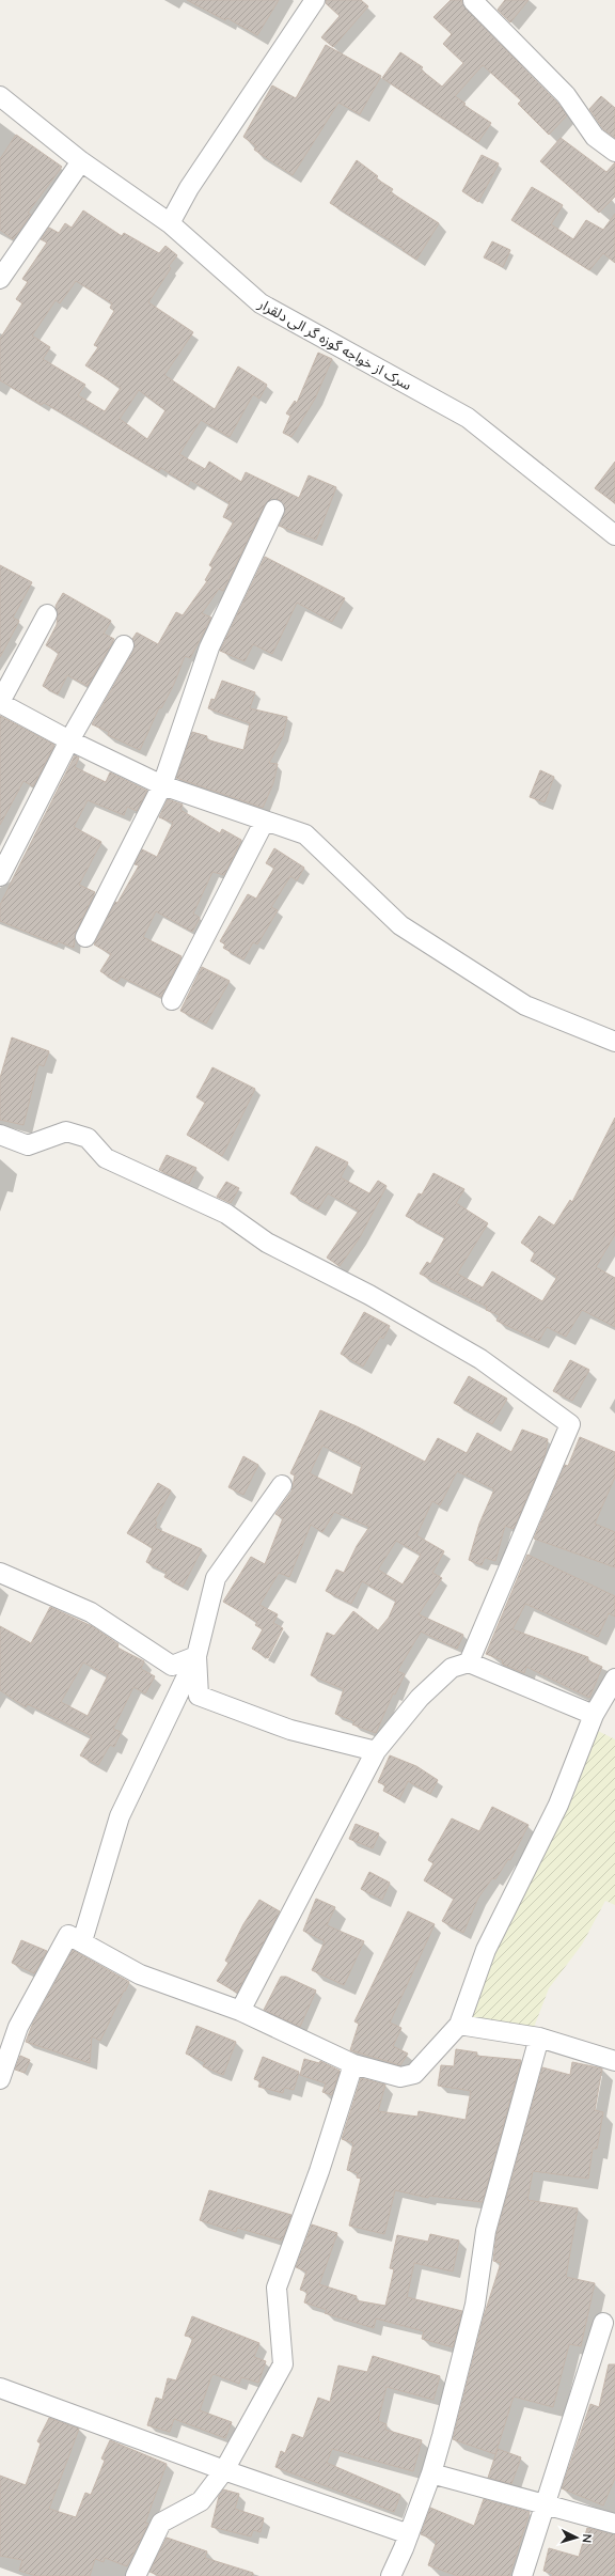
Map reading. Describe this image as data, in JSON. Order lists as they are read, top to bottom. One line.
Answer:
{"streets":{"street":["سرک از خواجه گوزه گر الی دلقرار"]},"north":"right"}
